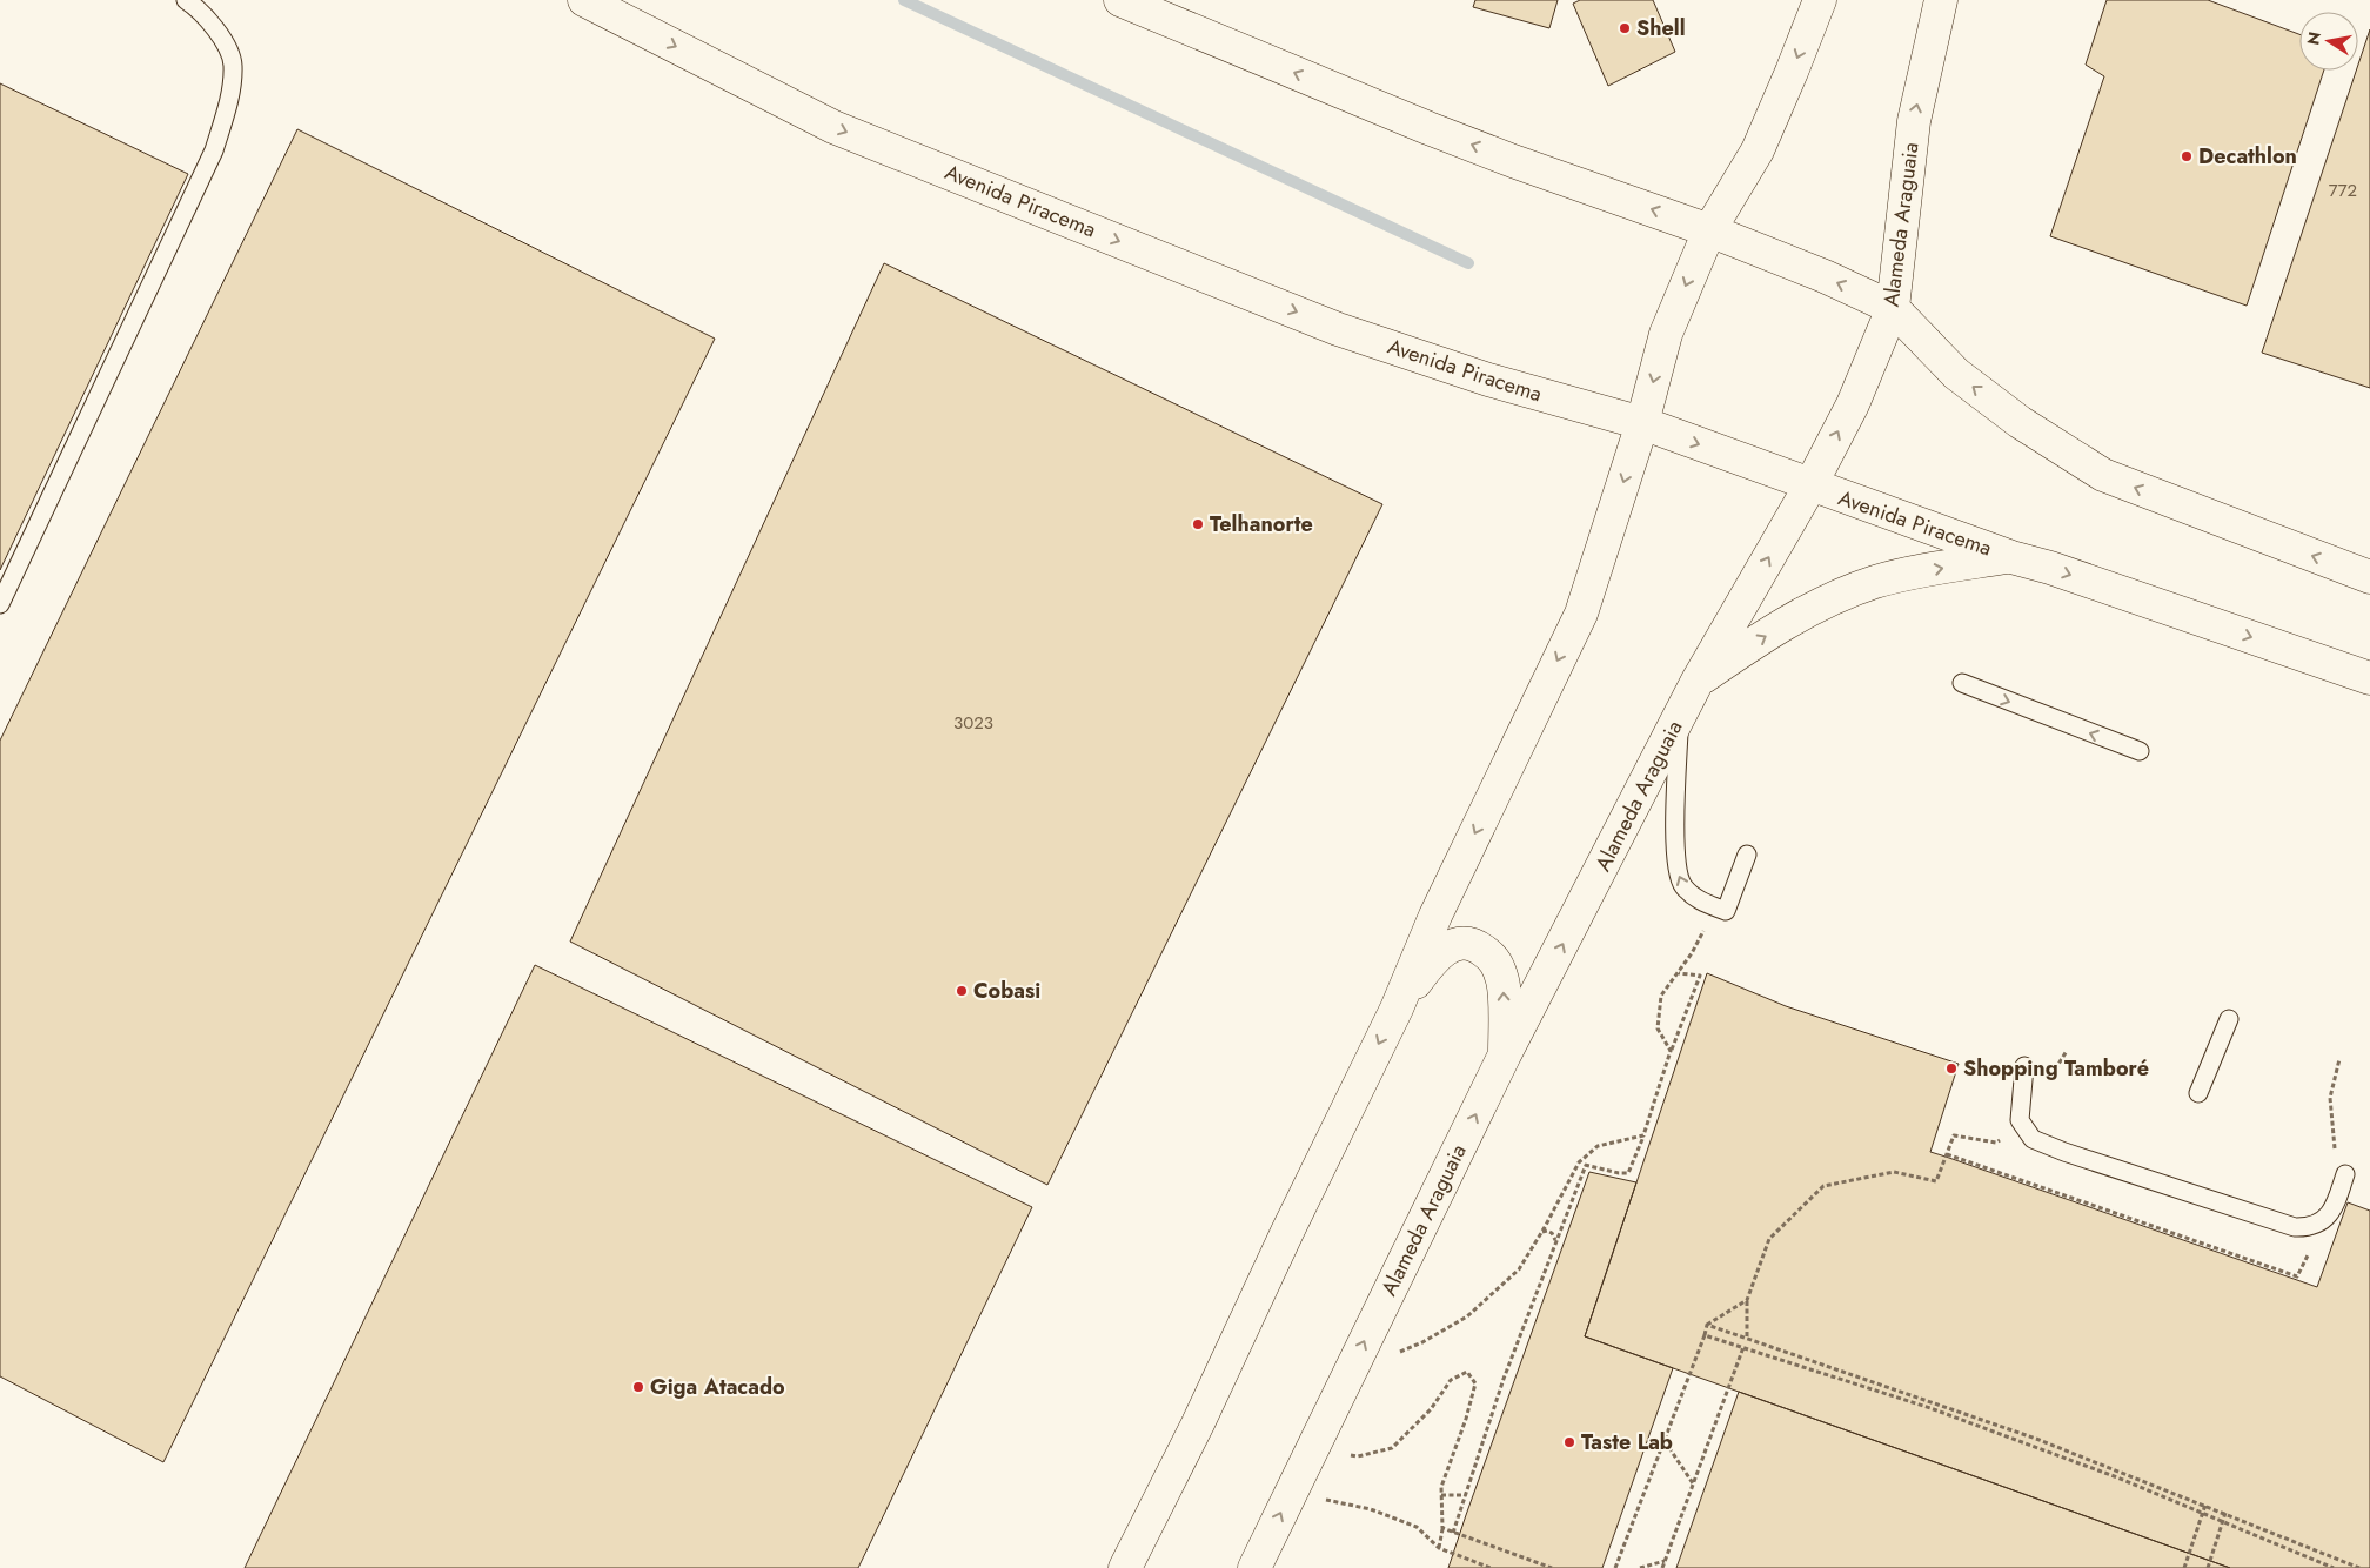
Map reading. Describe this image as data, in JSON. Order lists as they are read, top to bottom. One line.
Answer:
{"streets":{"main road":["Avenida Piracema","Alameda Araguaia"]},"crossings":[["Avenida Piracema","Alameda Araguaia"]],"places":["Shell","Decathlon","Telhanorte","Cobasi","Shopping Tamboré","Giga Atacado","Taste Lab"],"house_numbers":["772","3023"],"north":"left"}
